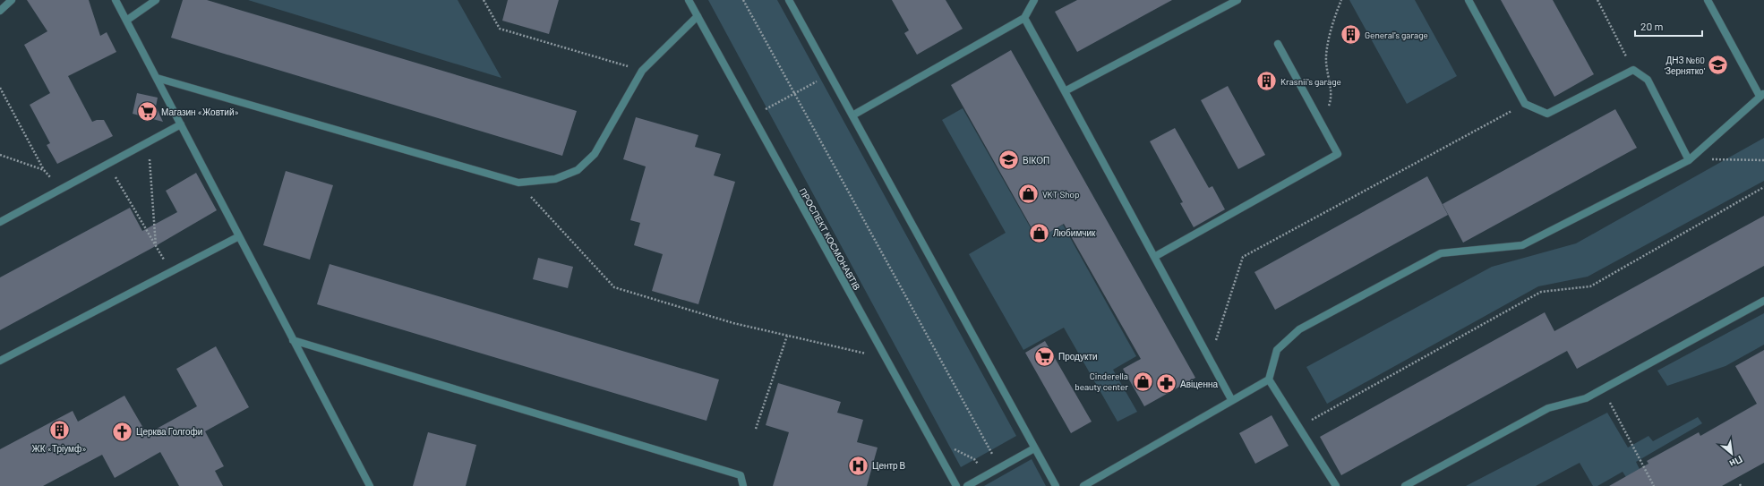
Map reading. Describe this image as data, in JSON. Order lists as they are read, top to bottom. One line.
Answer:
{"streets":{"street":["ПРОСПЕКТ КОСМОНАВТІВ"]},"places":{"building":["General's garage","Krasnii's garage","ЖК «Тріумф»"],"school or university":["ДНЗ №60 'Зернятко'","ВІКОП"],"supermarket":["Магазин «Жовтий»","Продукти"],"shop":["VKT Shop","Любимчик","Cinderella beauty center"],"pharmacy":["Авіценна"],"church":["Церква Голгофи"],"hospital":["Центр В"]},"scale_bar":"20 m","north":"bottom right"}
